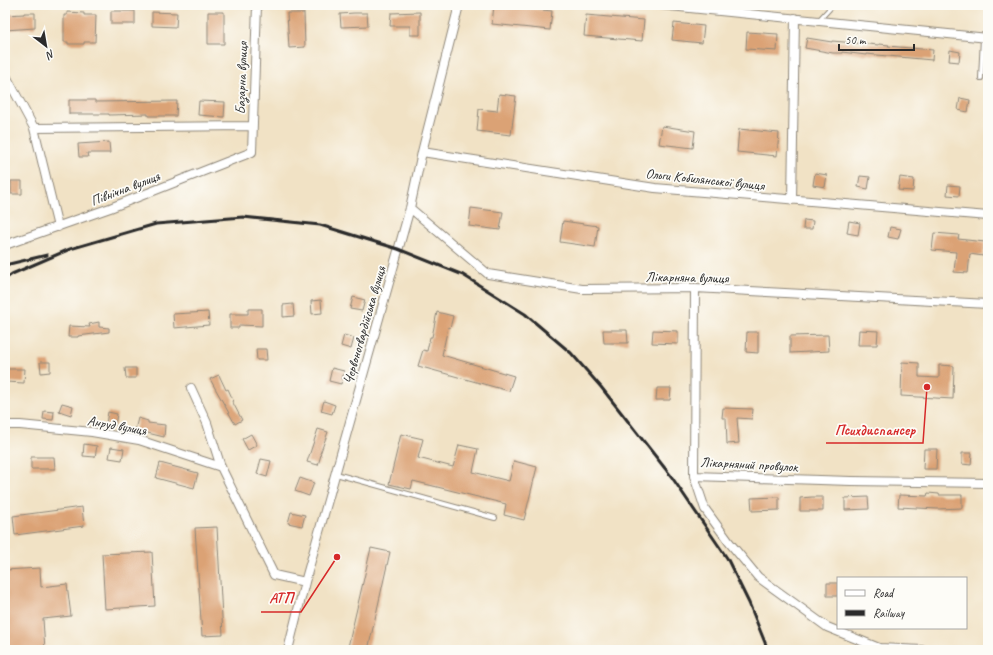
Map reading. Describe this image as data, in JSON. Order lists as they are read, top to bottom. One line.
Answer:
{"streets":{"street":["Базарна вулиця","Ольги Кобилянської вулиця","Північна вулиця","Лікарняна вулиця","Червоногвардійська вулиця","Анруд вулиця","Лікарняний провулок"]},"crossings":[["Базарна вулиця","Північна вулиця"],["Ольги Кобилянської вулиця","Червоногвардійська вулиця"],["Лікарняна вулиця","Червоногвардійська вулиця"],["Лікарняна вулиця","Лікарняний провулок"]],"places":["Психдиспансер","АТП"],"legend":["Road","Railway"],"scale_bar":"50 m","north":"bottom right"}
